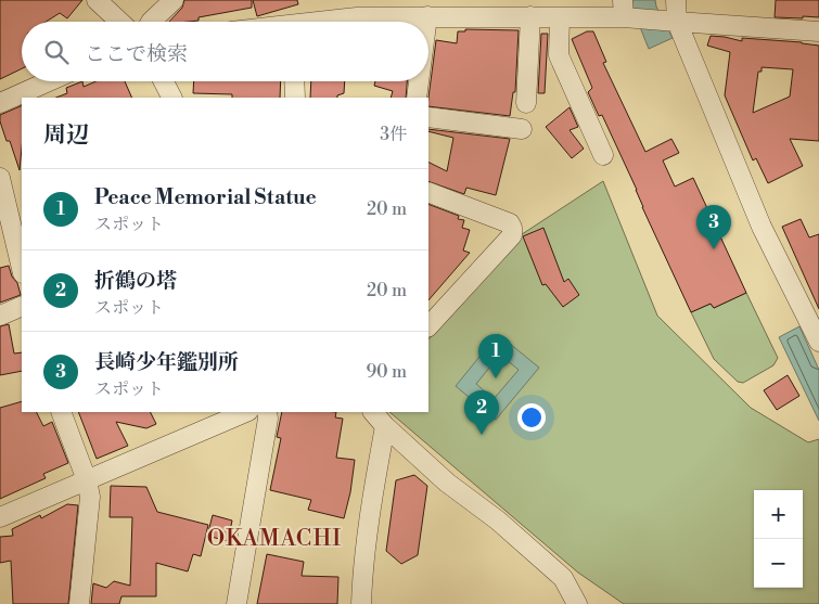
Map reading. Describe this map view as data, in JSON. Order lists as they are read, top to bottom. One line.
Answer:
{"districts":["OKAMACHI"],"page":{"search":"ここで検索","heading":["周辺","3件"],"list":[{"mark":"1","name":"Peace Memorial Statue","note":"スポット","value":"20 m"},{"mark":"2","name":"折鶴の塔","note":"スポット","value":"20 m"},{"mark":"3","name":"長崎少年鑑別所","note":"スポット","value":"90 m"}],"pins":["3","1","2"],"map_buttons":["+","−"]}}
